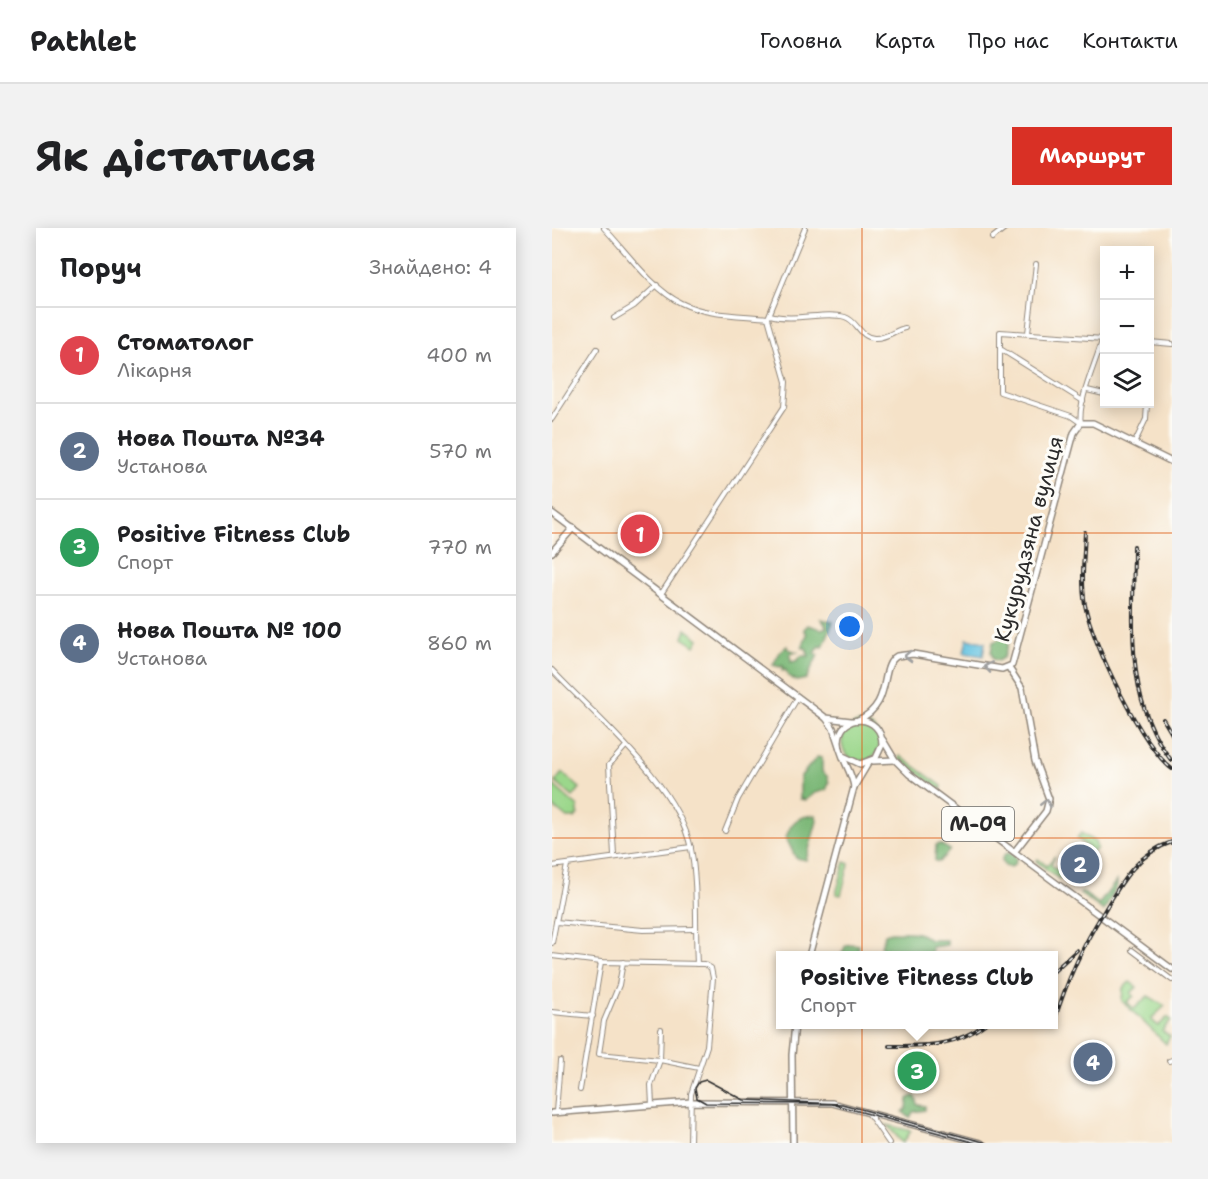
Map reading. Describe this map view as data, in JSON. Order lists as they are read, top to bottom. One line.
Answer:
{"streets":{"main road":["Кукурудзяна вулиця","М-09"]},"crossings":[["Кукурудзяна вулиця","М-09"]],"page":{"header":"Pathlet","nav":["Головна","Карта","Про нас","Контакти"],"buttons":"Маршрут","title":"Як дістатися","heading":["Поруч","Знайдено: 4"],"map_buttons":["+","−"],"list":[{"mark":"1","name":"Стоматолог","note":"Лікарня","value":"400 m"},{"mark":"2","name":"Нова Пошта №34","note":"Установа","value":"570 m"},{"mark":"3","name":"Positive Fitness Club","note":"Спорт","value":"770 m"},{"mark":"4","name":"Нова Пошта № 100","note":"Установа","value":"860 m"}],"pins":["1","2","4","3"],"popup":["Positive Fitness Club","Спорт"]}}
